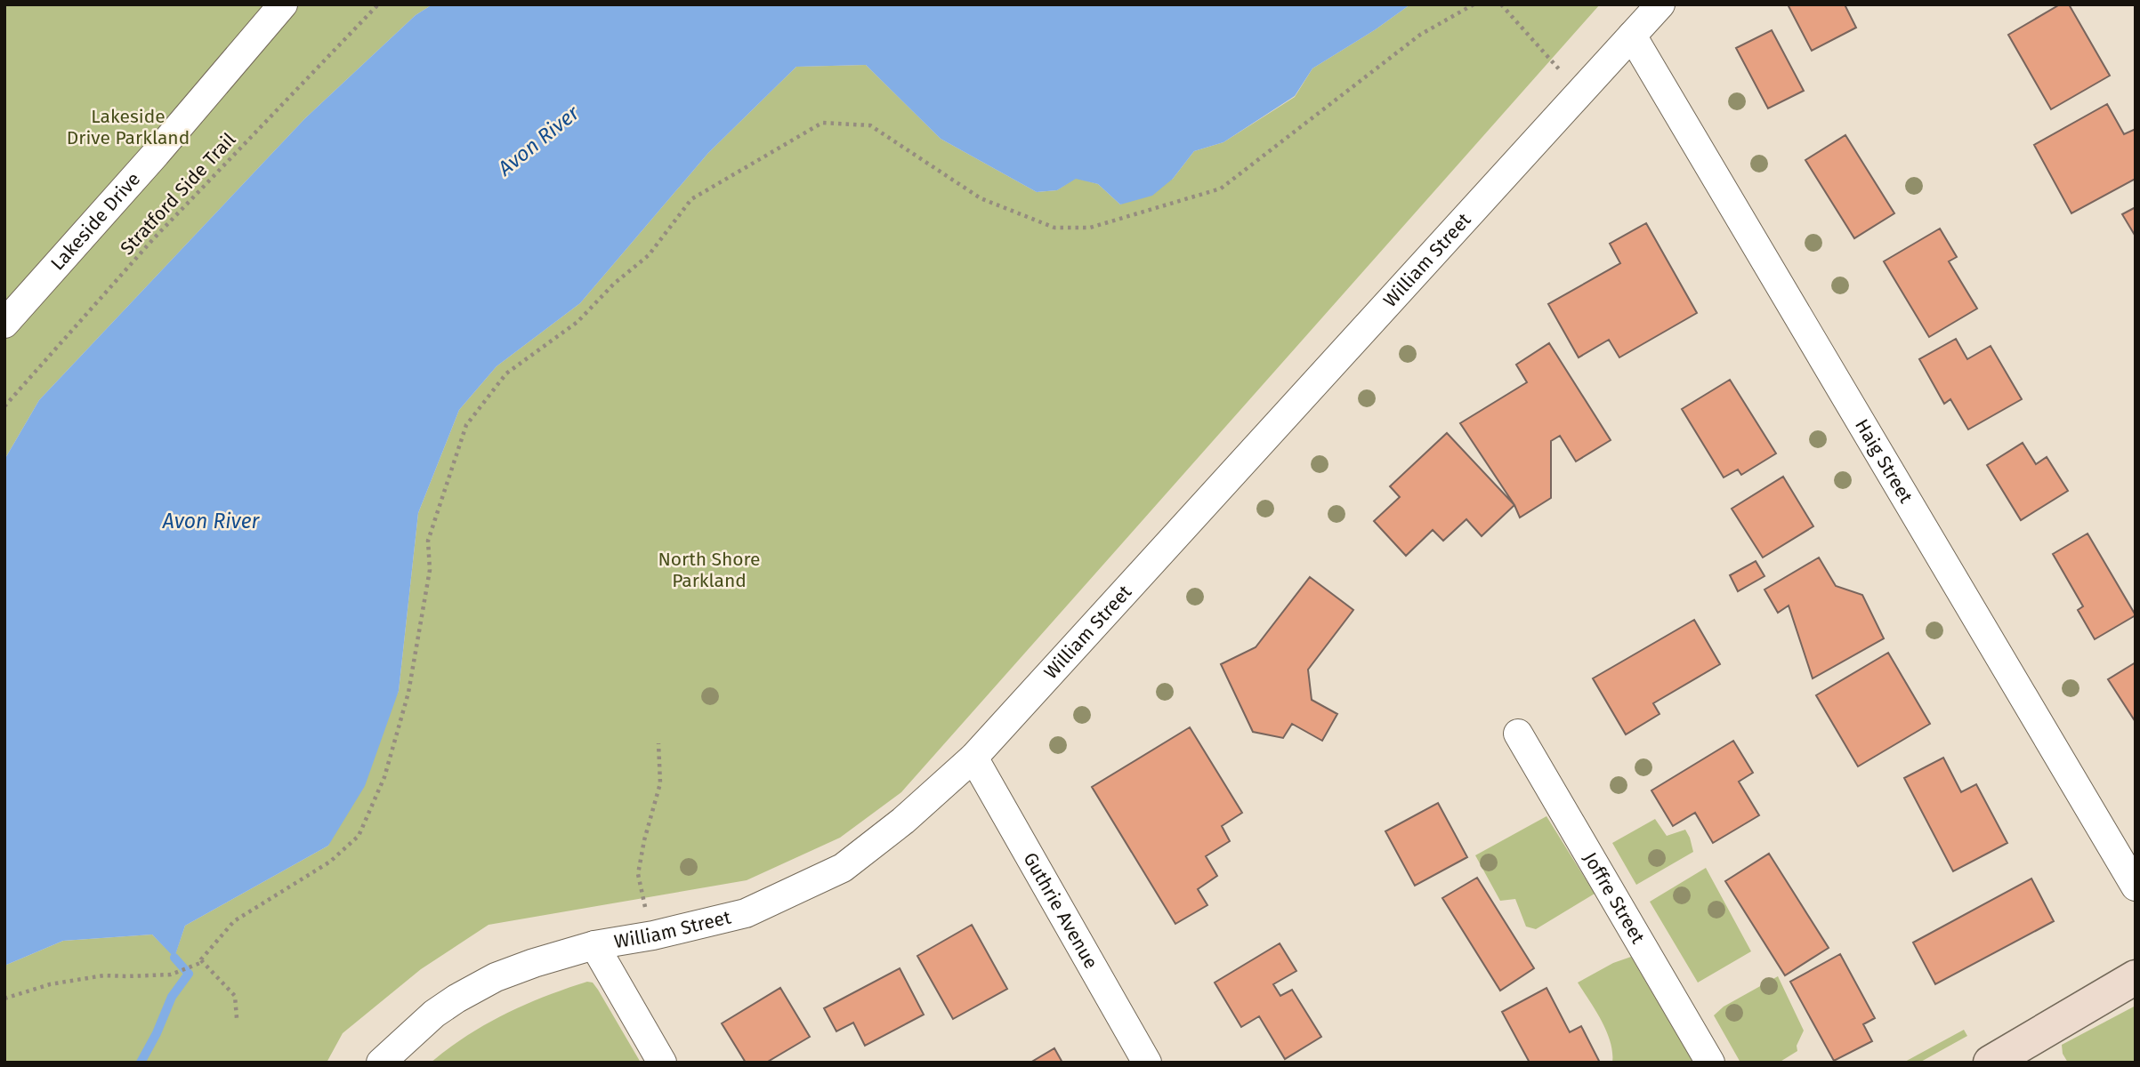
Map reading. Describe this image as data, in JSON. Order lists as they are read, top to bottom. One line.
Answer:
{"streets":{"street":["Lakeside Drive","William Street","Haig Street","Joffre Street","Guthrie Avenue"],"path":["Stratford Side Trail"]},"crossings":[["William Street","Haig Street"],["William Street","Guthrie Avenue"]],"water":["Avon River"],"parks":["Lakeside Drive Parkland","North Shore Parkland"]}
